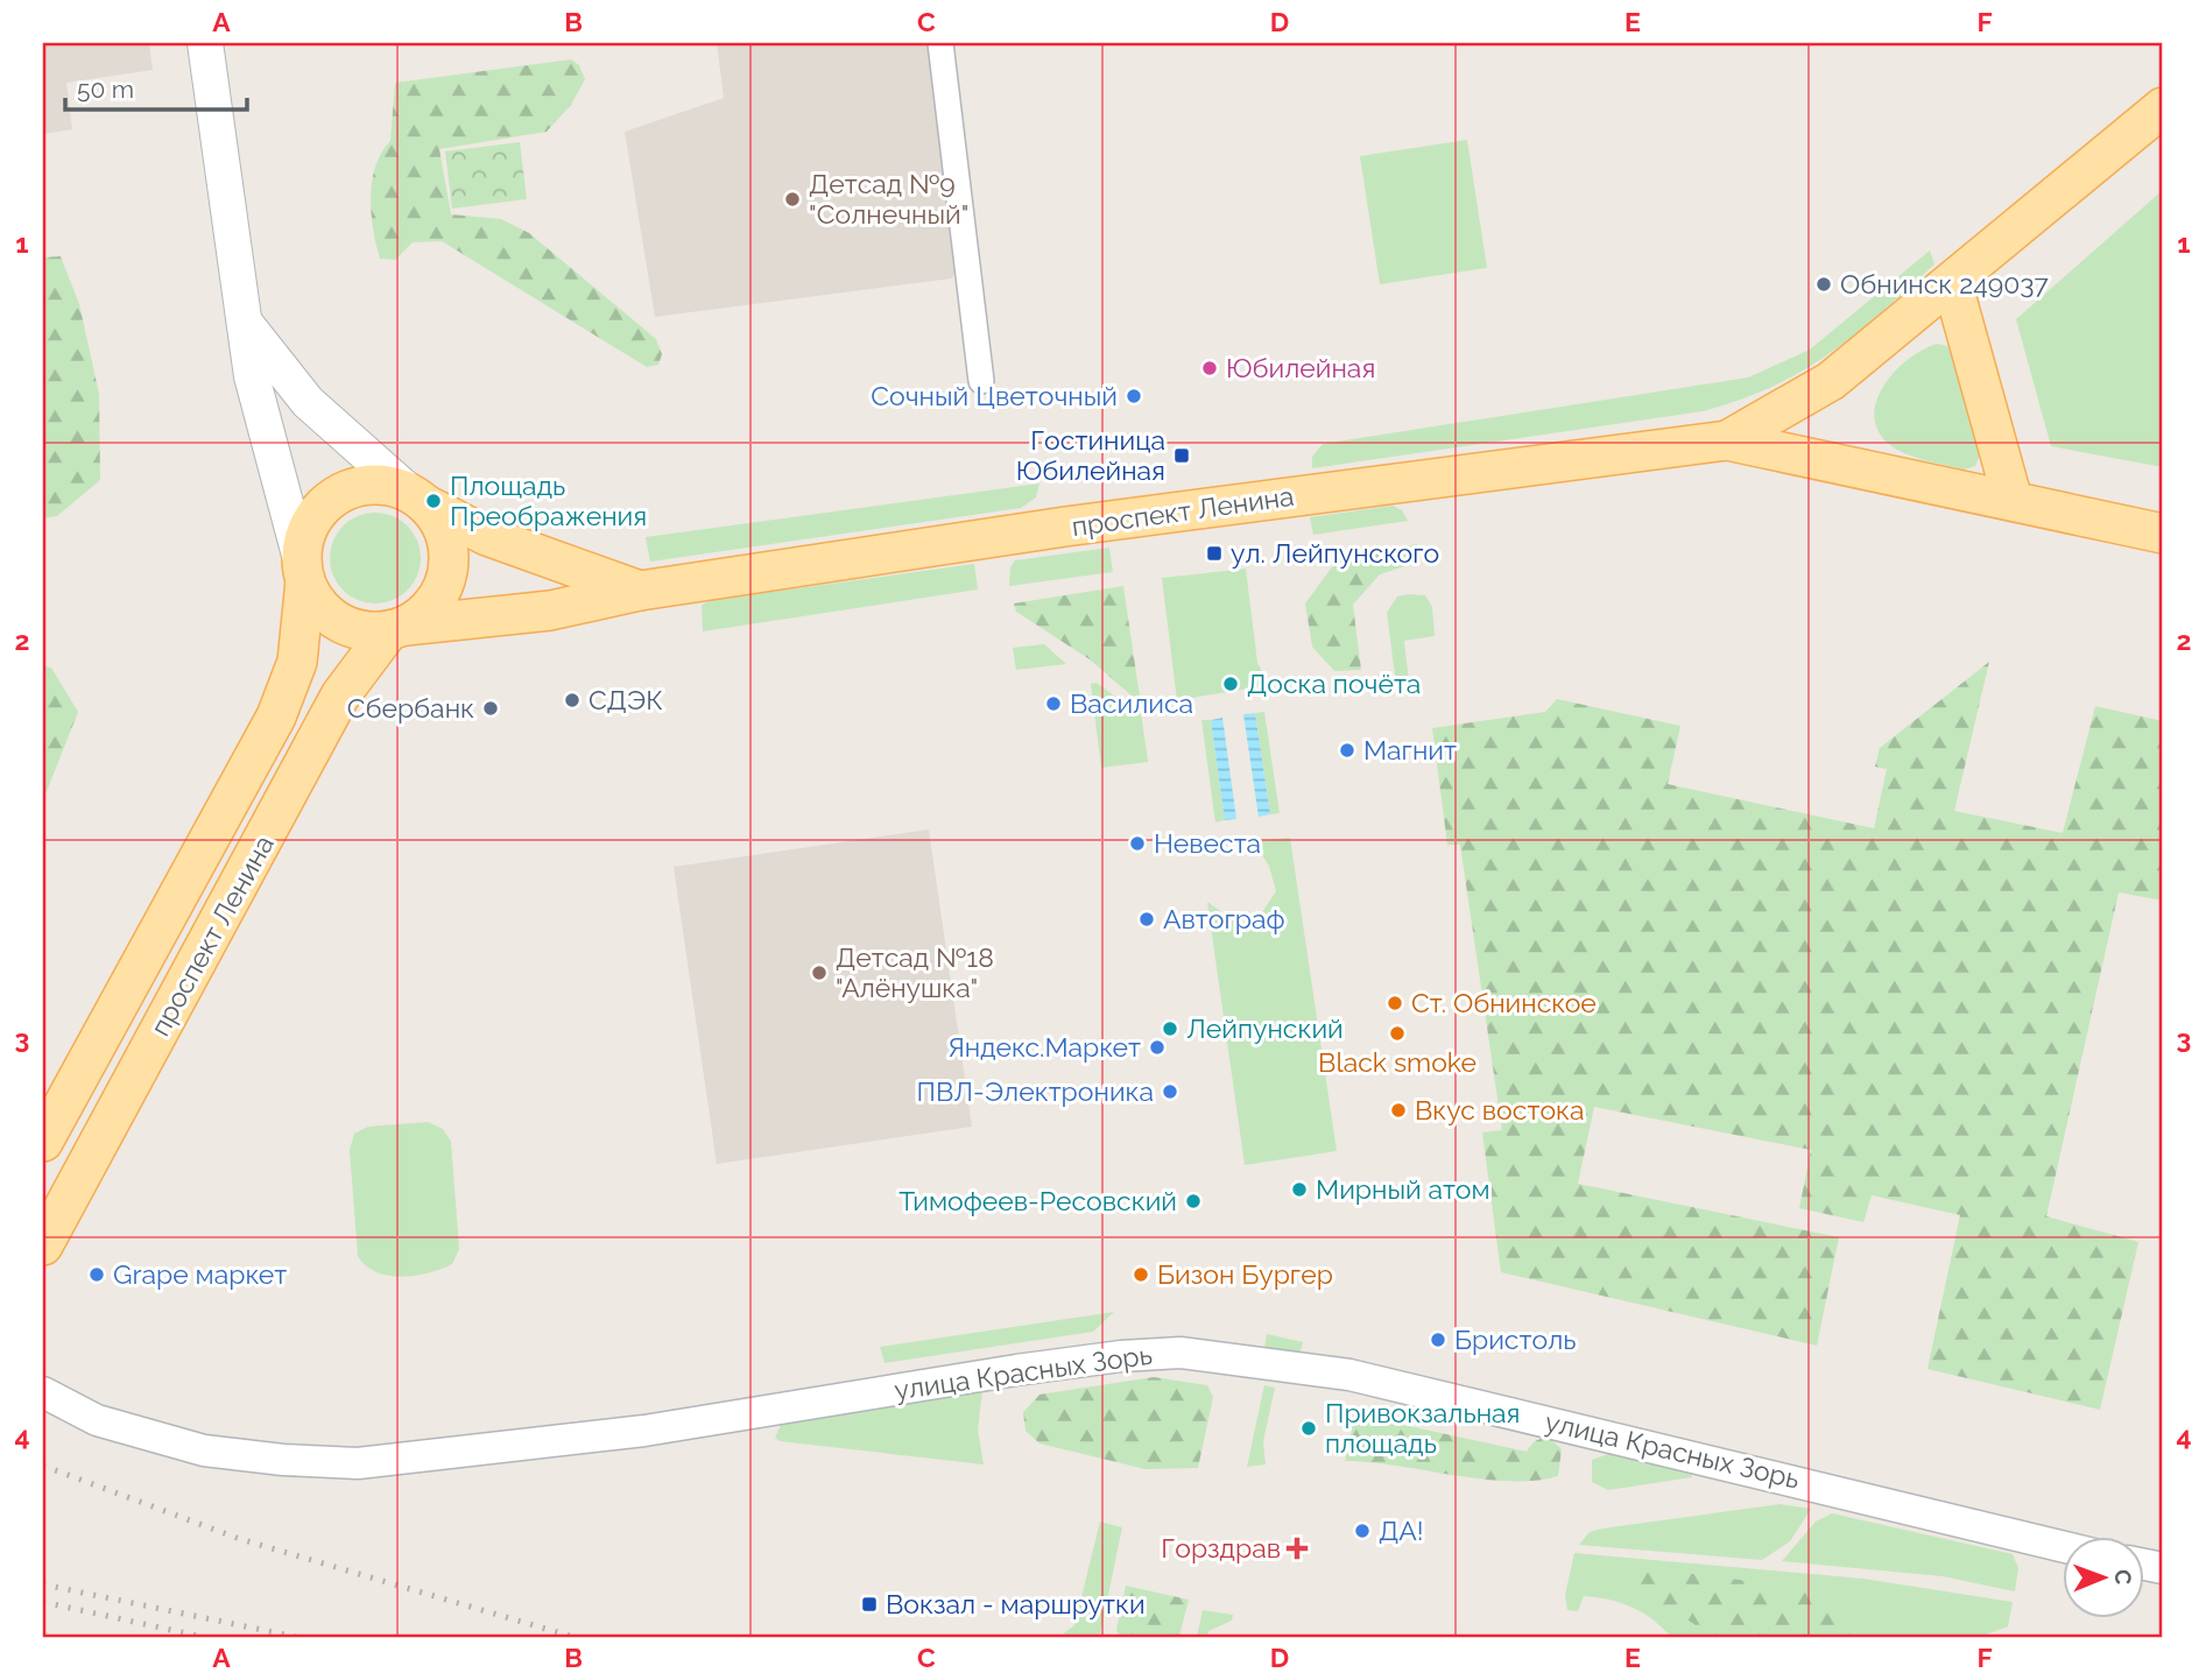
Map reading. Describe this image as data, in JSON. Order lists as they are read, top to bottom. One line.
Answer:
{"streets":{"main road":["проспект Ленина"],"street":["улица Красных Зорь"]},"places":{"other":["Детсад №9 \"Солнечный\"","Обнинск 249037","Юбилейная","Сочный Цветочный","Площадь Преображения","Доска почёта","СДЭК","Василиса","Сбербанк","Магнит","Невеста","Автограф","Детсад №18 \"Алёнушка\"","Ст. Обнинское","Лейпунский","Black smoke","Яндекс.Маркет","ПВЛ-Электроника","Вкус востока","Мирный атом","Тимофеев-Ресовский","Grape маркет","Бизон Бургер","Бристоль","Привокзальная площадь","ДА!"],"transit":["Гостиница Юбилейная","ул. Лейпунского","Вокзал - маршрутки"],"health":["Горздрав"]},"scale_bar":"50 m","north":"right","grid":{"columns":["A","B","C","D","E","F"],"rows":["1","2","3","4"]}}
